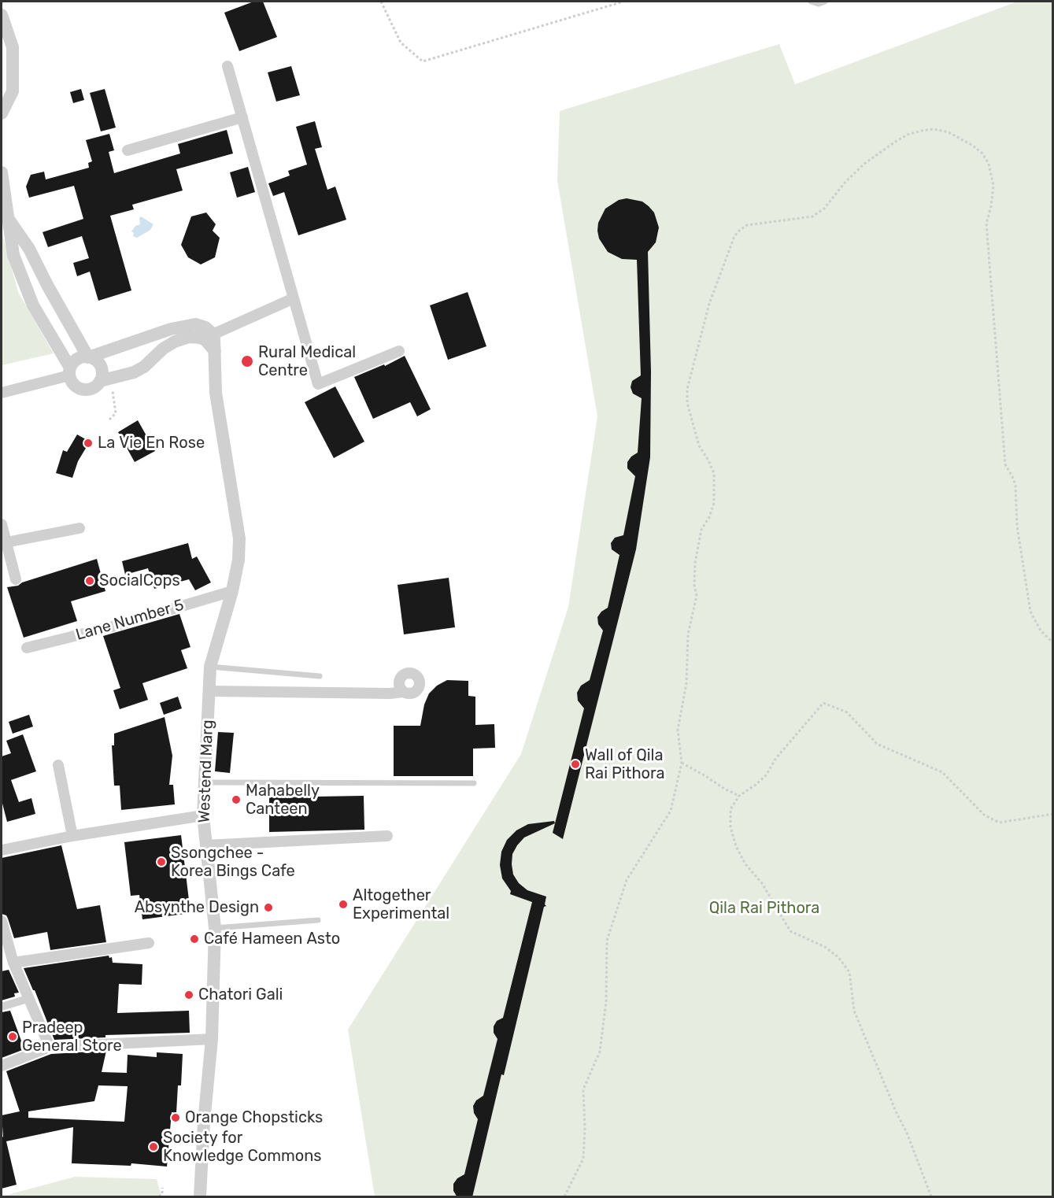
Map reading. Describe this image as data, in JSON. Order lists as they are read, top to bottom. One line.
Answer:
{"streets":{"street":["Lane Number 5","Westend Marg"]},"crossings":[["Lane Number 5","Westend Marg"]],"parks":["Qila Rai Pithora"],"places":["Rural Medical Centre","La Vie En Rose","SocialCops","Wall of Qila Rai Pithora","Mahabelly Canteen","Ssongchee - Korea Bings Cafe","Altogether Experimental","Absynthe Design","Café Hameen Asto","Chatori Gali","Pradeep General Store","Orange Chopsticks","Society for Knowledge Commons"]}
